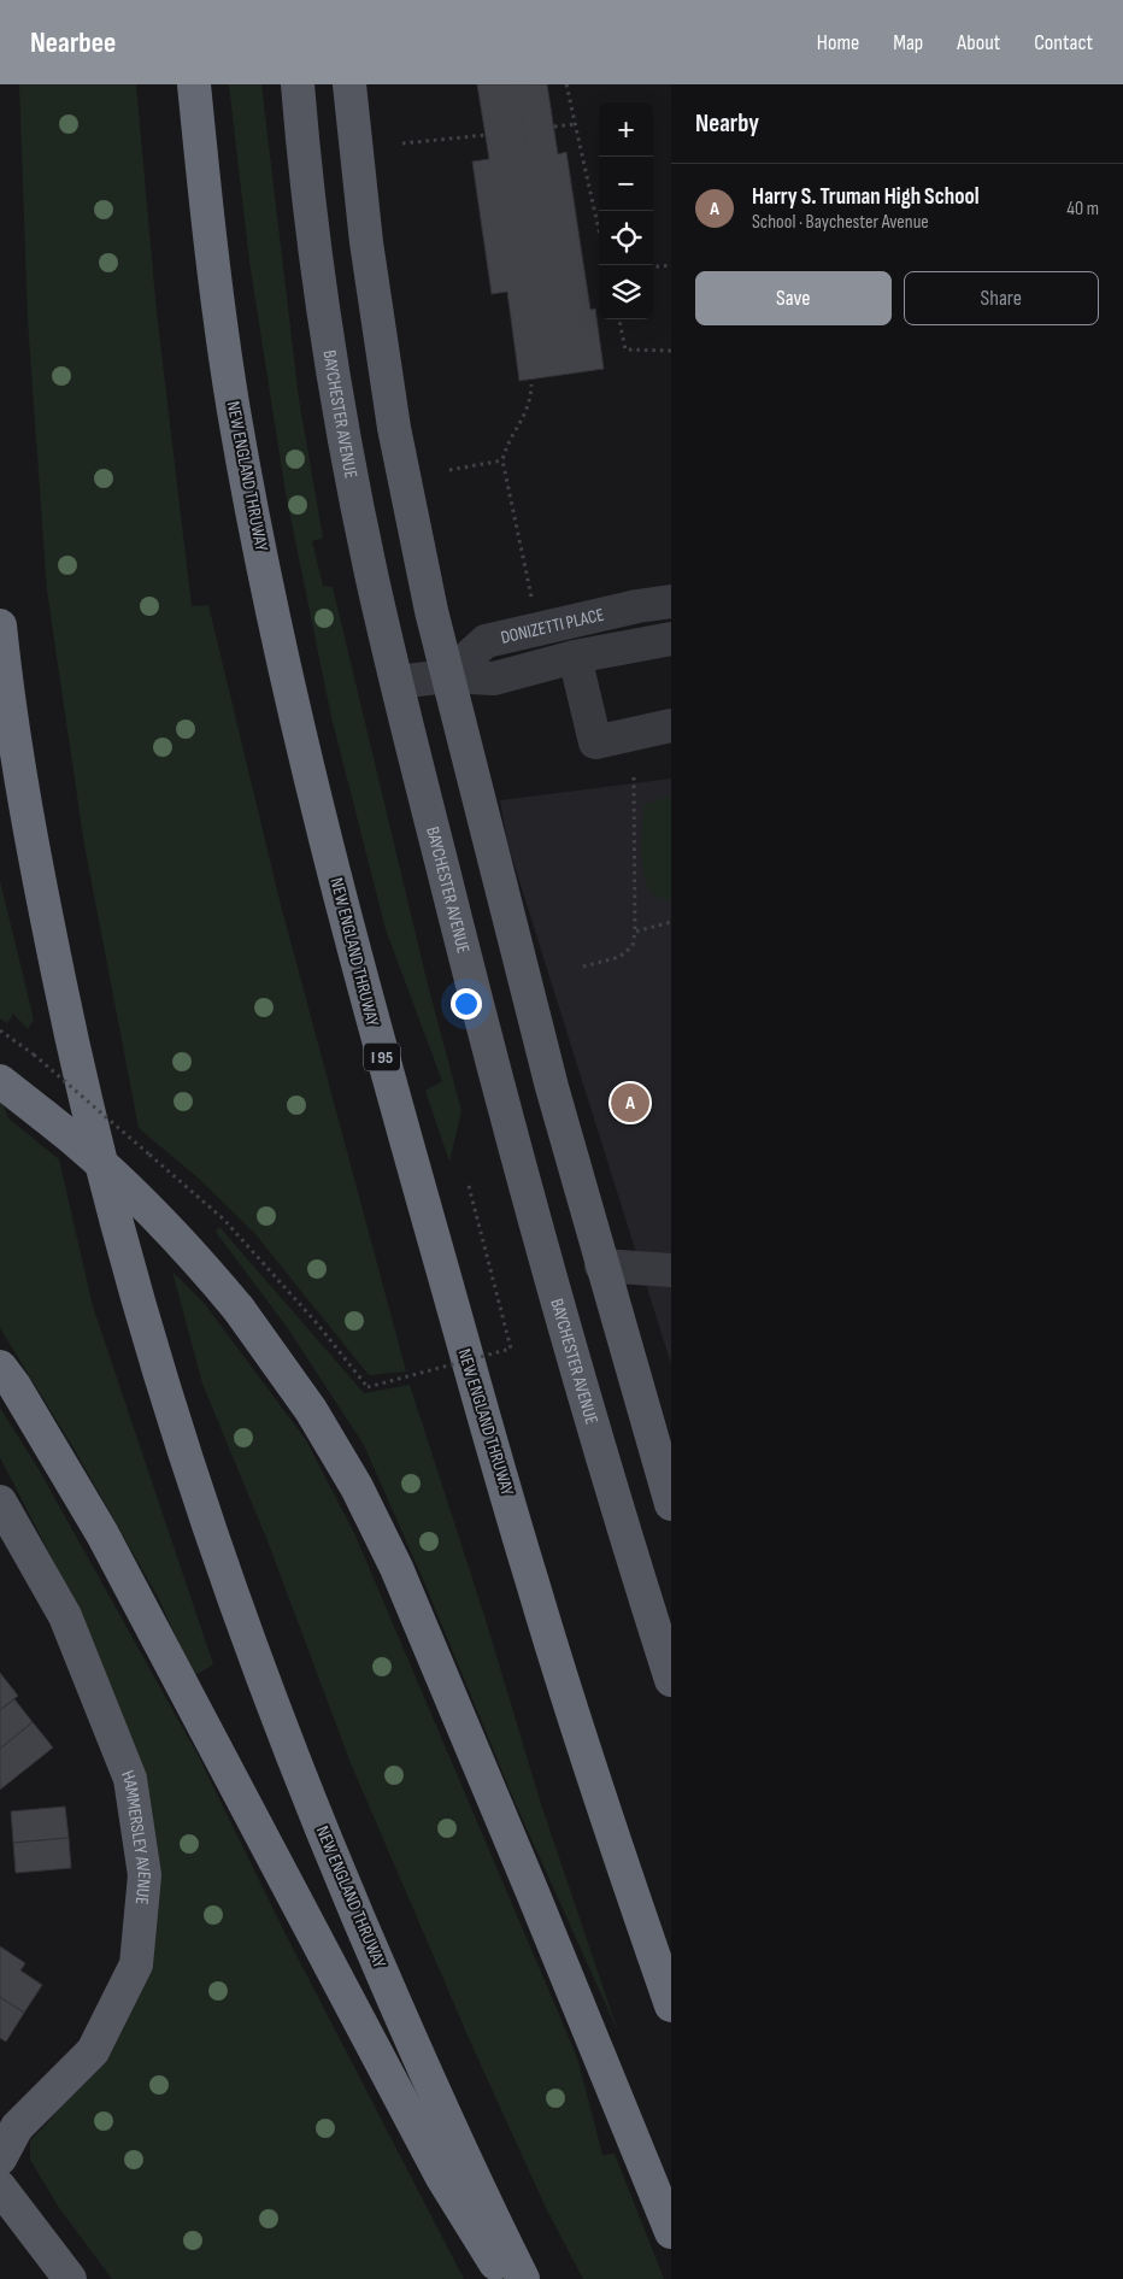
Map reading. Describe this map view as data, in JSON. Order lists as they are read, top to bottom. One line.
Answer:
{"streets":{"highway":["NEW ENGLAND THRUWAY","I 95"],"main road":["BAYCHESTER AVENUE","HAMMERSLEY AVENUE"],"street":["DONIZETTI PLACE"]},"crossings":[["BAYCHESTER AVENUE","DONIZETTI PLACE"]],"page":{"header":"Nearbee","nav":["Home","Map","About","Contact"],"heading":"Nearby","map_buttons":["+","−"],"list":[{"mark":"A","name":"Harry S. Truman High School","note":"School · Baychester Avenue","value":"40 m"}],"buttons":["Save","Share"],"pins":"A"}}
